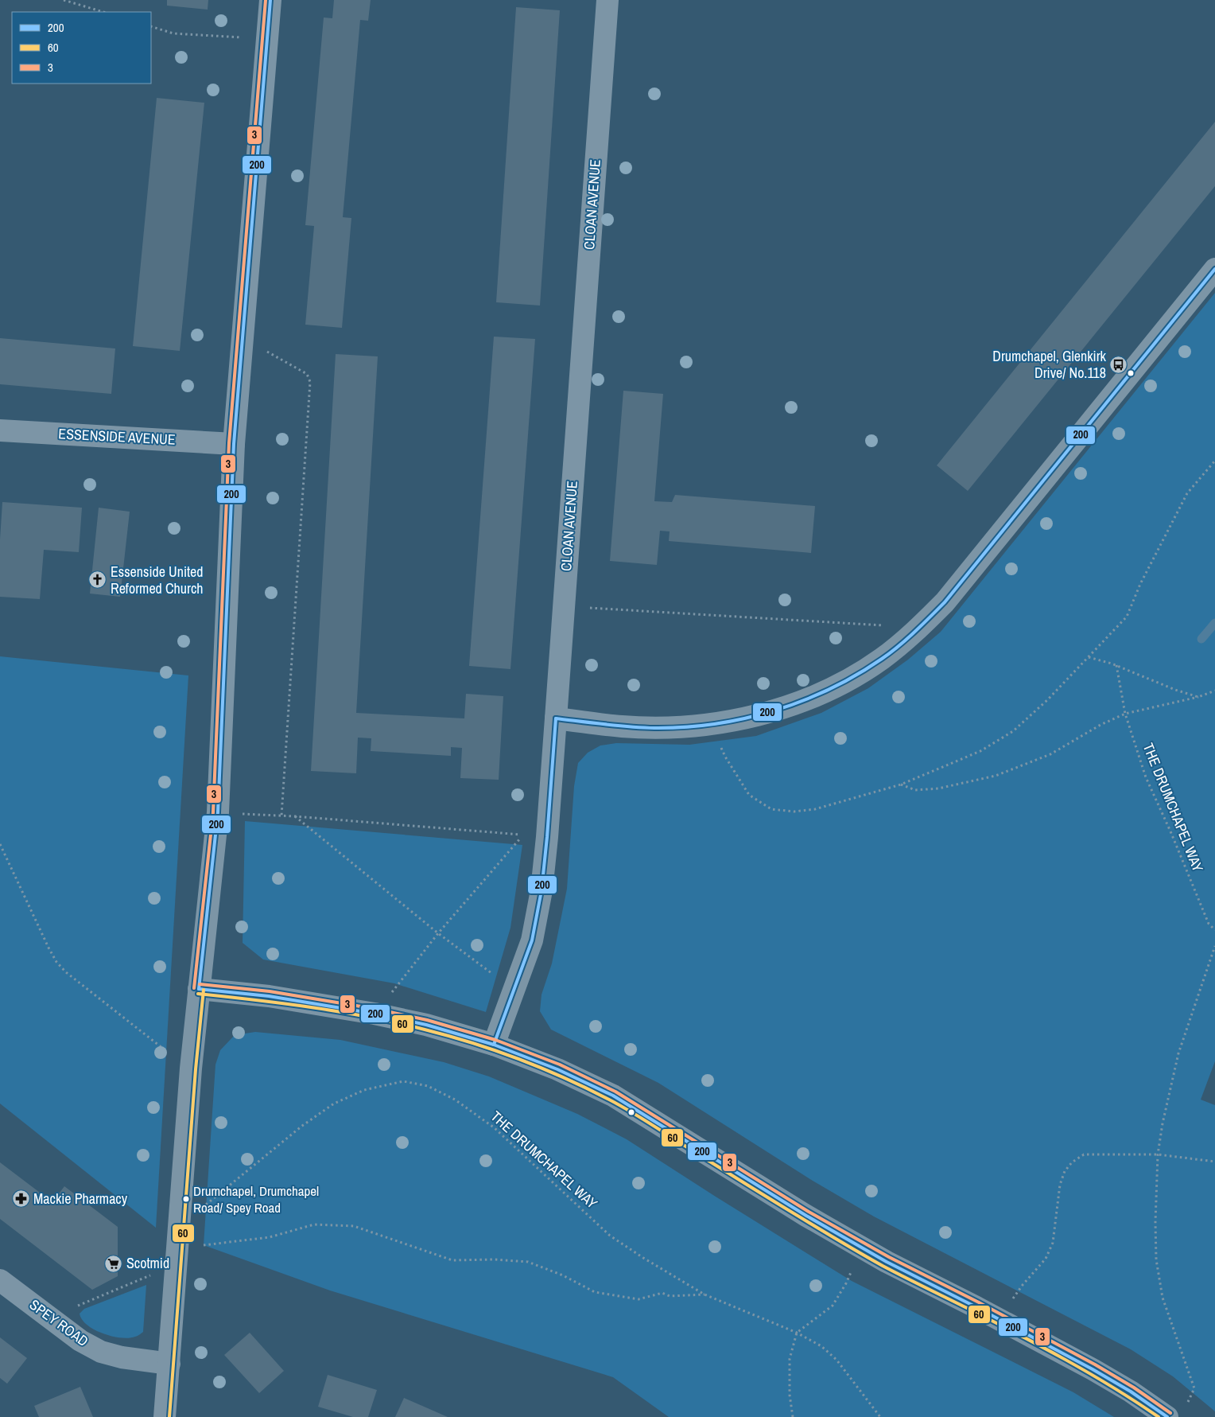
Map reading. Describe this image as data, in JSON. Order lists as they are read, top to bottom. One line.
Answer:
{"streets":{"street":["CLOAN AVENUE","ESSENSIDE AVENUE","SPEY ROAD"],"path":["THE DRUMCHAPEL WAY"]},"places":{"bus stop":["Drumchapel, Glenkirk Drive/ No.118"],"church":["Essenside United Reformed Church"],"pharmacy":["Mackie Pharmacy"],"other":["Drumchapel, Drumchapel Road/ Spey Road"],"supermarket":["Scotmid"]},"lines":["transit line 200","transit line 3","transit line 60"],"legend":["200","60","3"]}
